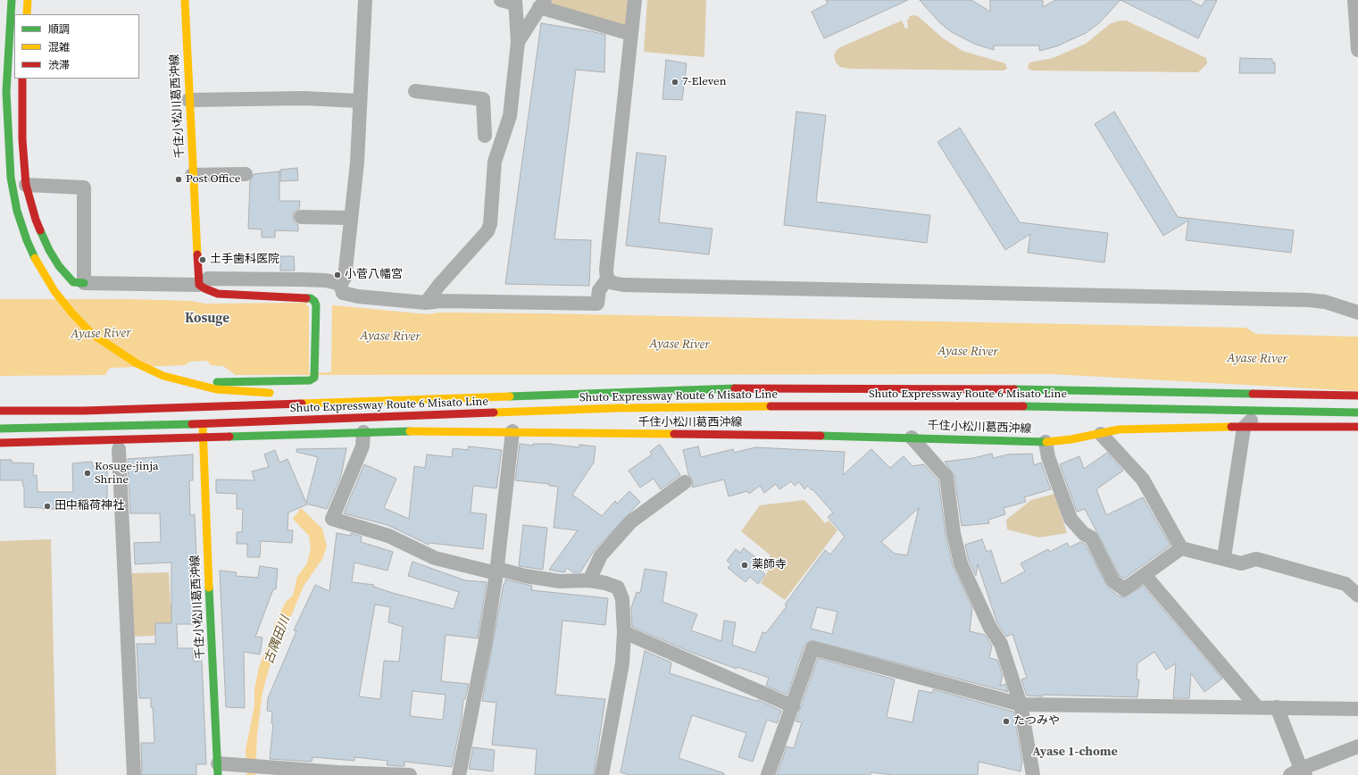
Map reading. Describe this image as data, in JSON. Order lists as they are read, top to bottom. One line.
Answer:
{"streets":{"main road":["千住小松川葛西沖線","Shuto Expressway Route 6 Misato Line"]},"districts":["Kosuge","Ayase 1-chome"],"water":["Ayase River","古隅田川"],"places":["7-Eleven","Post Office","土手歯科医院","小菅八幡宮","Kosuge-jinja Shrine","田中稲荷神社","薬師寺","たつみや"],"legend":["順調","混雑","渋滞"]}
